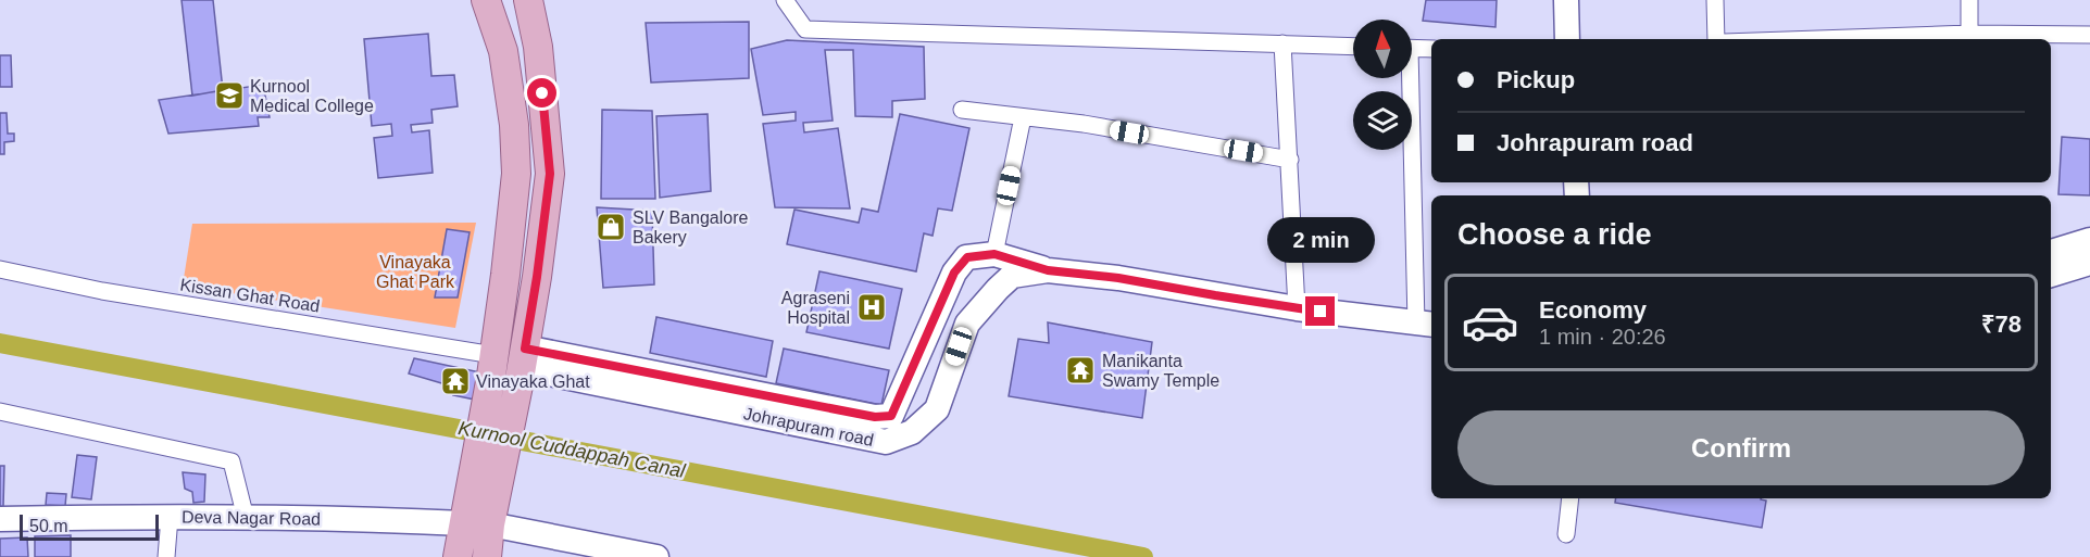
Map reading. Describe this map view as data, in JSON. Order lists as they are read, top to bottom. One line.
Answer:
{"streets":{"street":["Kissan Ghat Road","Johrapuram road","Deva Nagar Road"]},"water":["Kurnool Cuddappah Canal"],"parks":["Vinayaka Ghat Park"],"places":{"school or university":["Kurnool Medical College"],"shop":["SLV Bangalore Bakery"],"hospital":["Agraseni Hospital"],"temple":["Manikanta Swamy Temple","Vinayaka Ghat"]},"scale_bar":"50 m","north":"top","page":{"banner":["Pickup","Johrapuram road"],"heading":"Choose a ride","bubble":"2 min","list":[{"name":"Economy","note":"1 min · 20:26","value":"₹78"}],"buttons":"Confirm","scale":"50 m"}}
